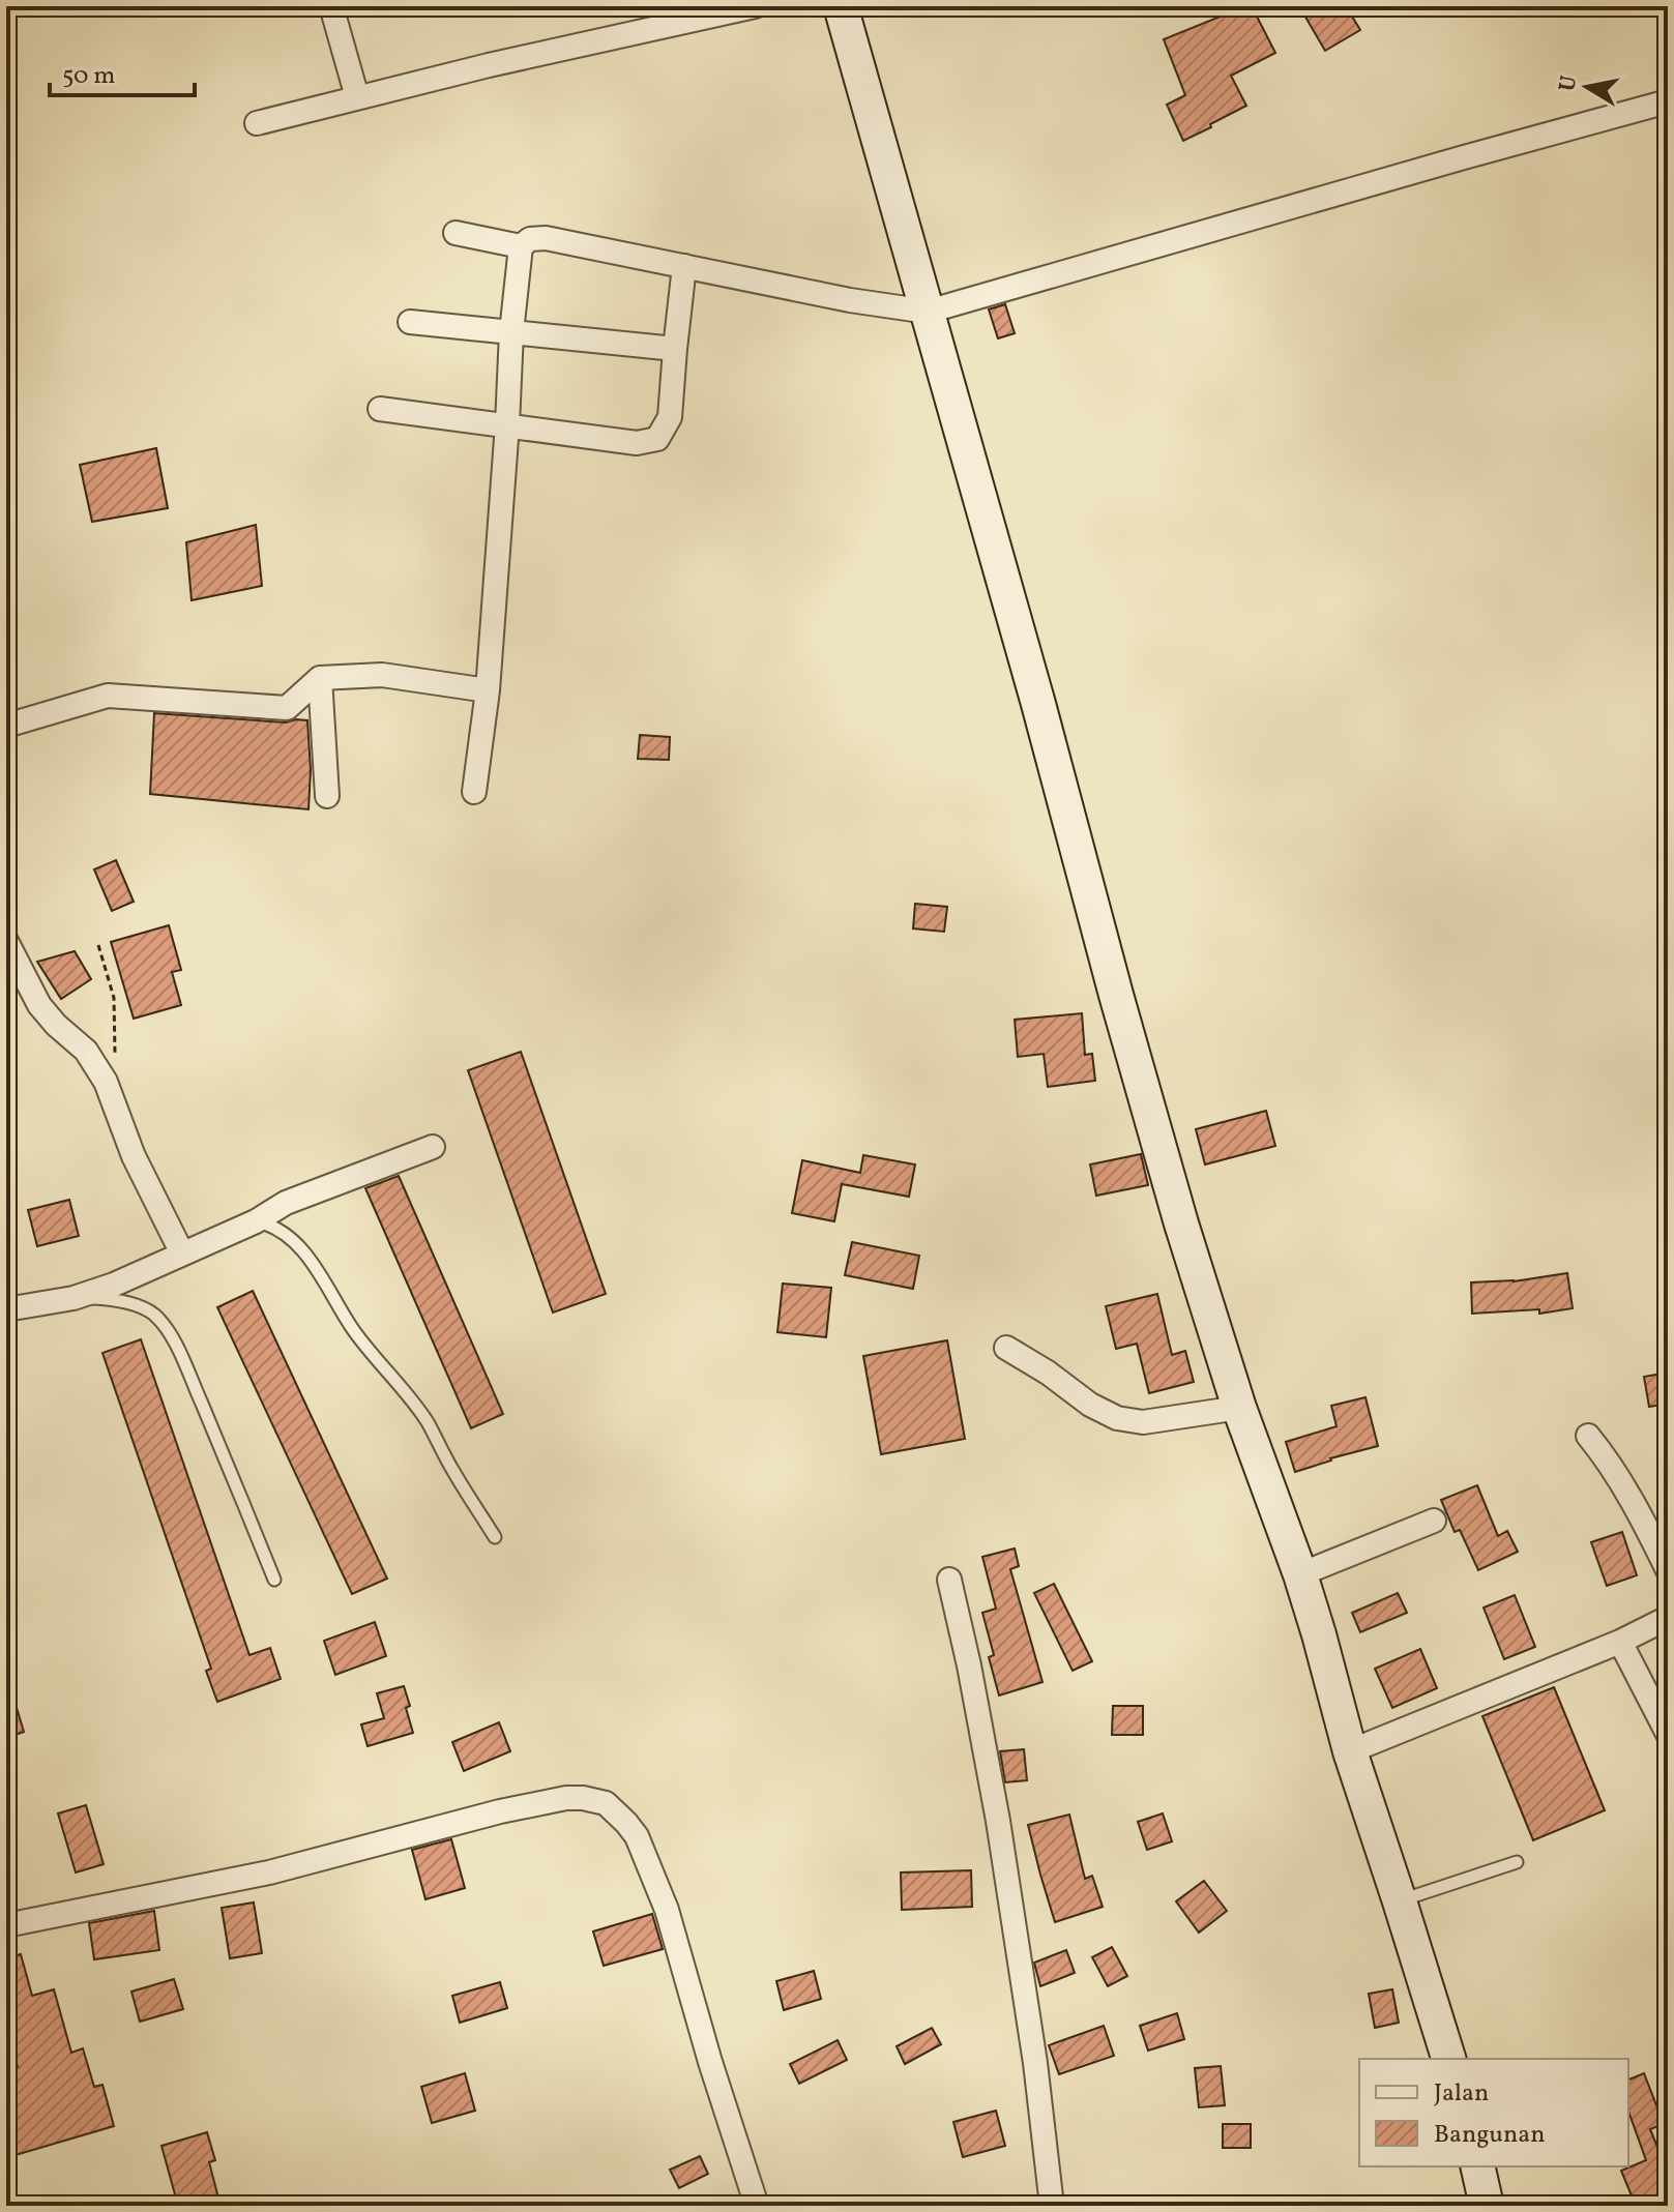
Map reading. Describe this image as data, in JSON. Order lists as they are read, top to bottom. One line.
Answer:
{"legend":["Jalan","Bangunan"],"scale_bar":"50 m","north":"left"}
